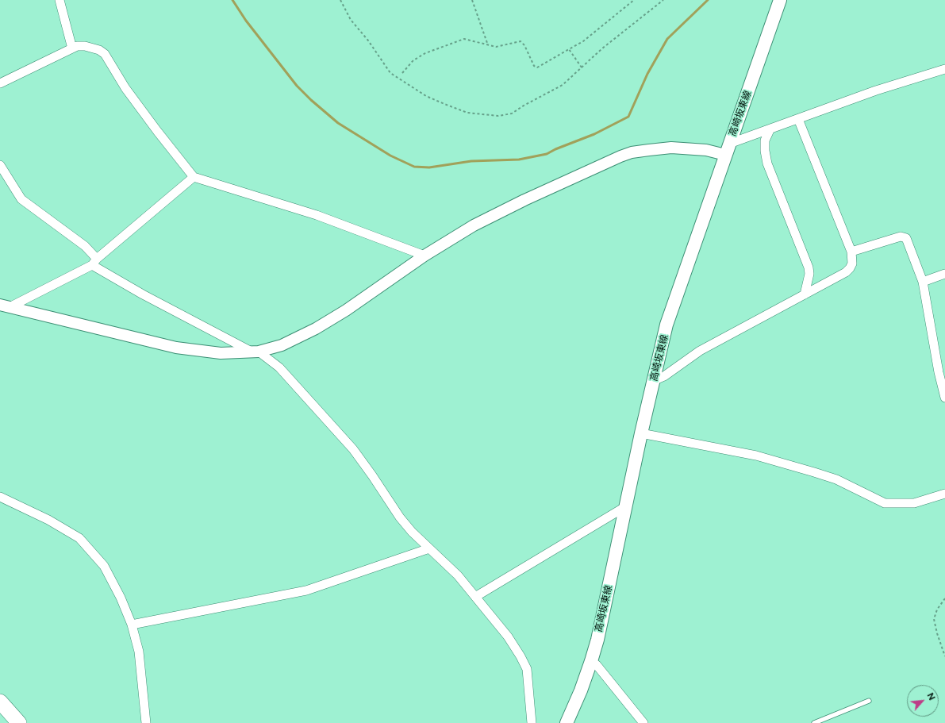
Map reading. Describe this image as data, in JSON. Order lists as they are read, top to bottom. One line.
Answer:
{"streets":{"main road":["高崎坂東線"]},"north":"top right"}
